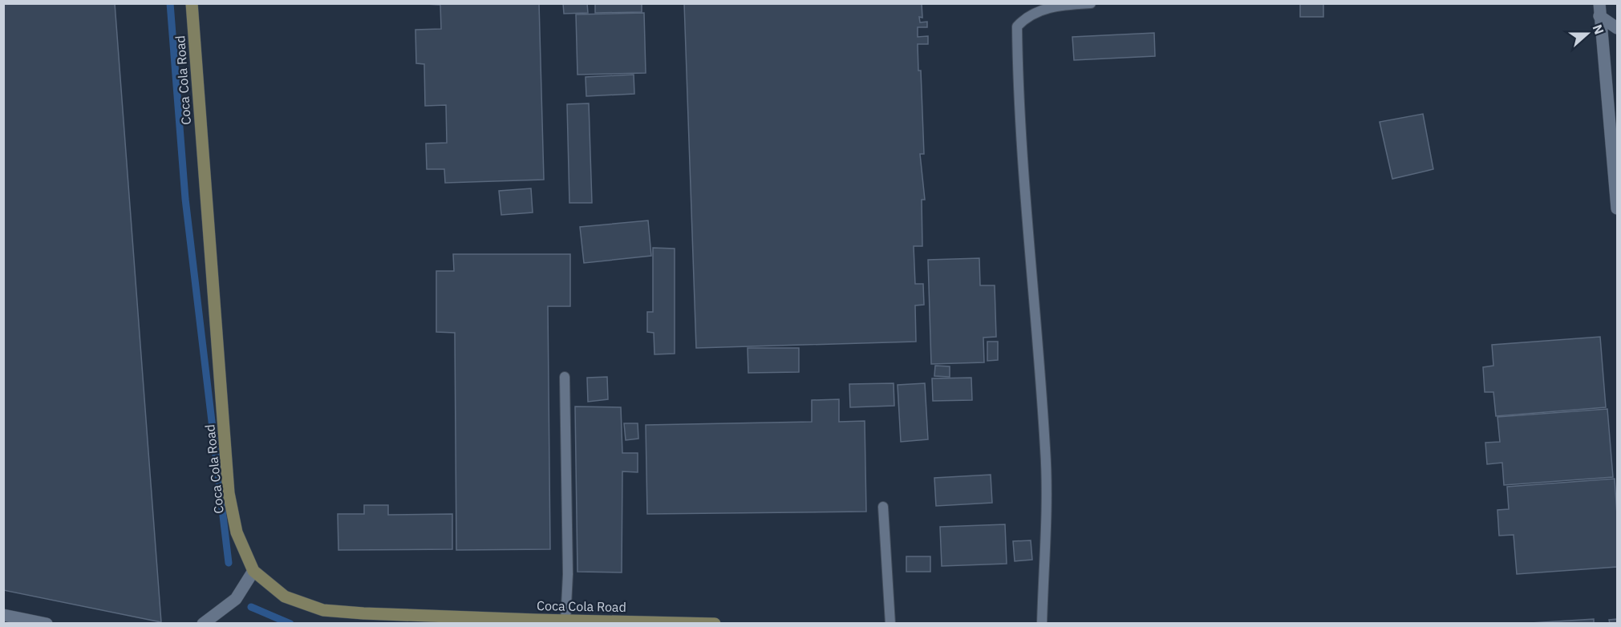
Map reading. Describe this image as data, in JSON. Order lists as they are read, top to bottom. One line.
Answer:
{"streets":{"main road":["Coca Cola Road"]},"north":"right"}
